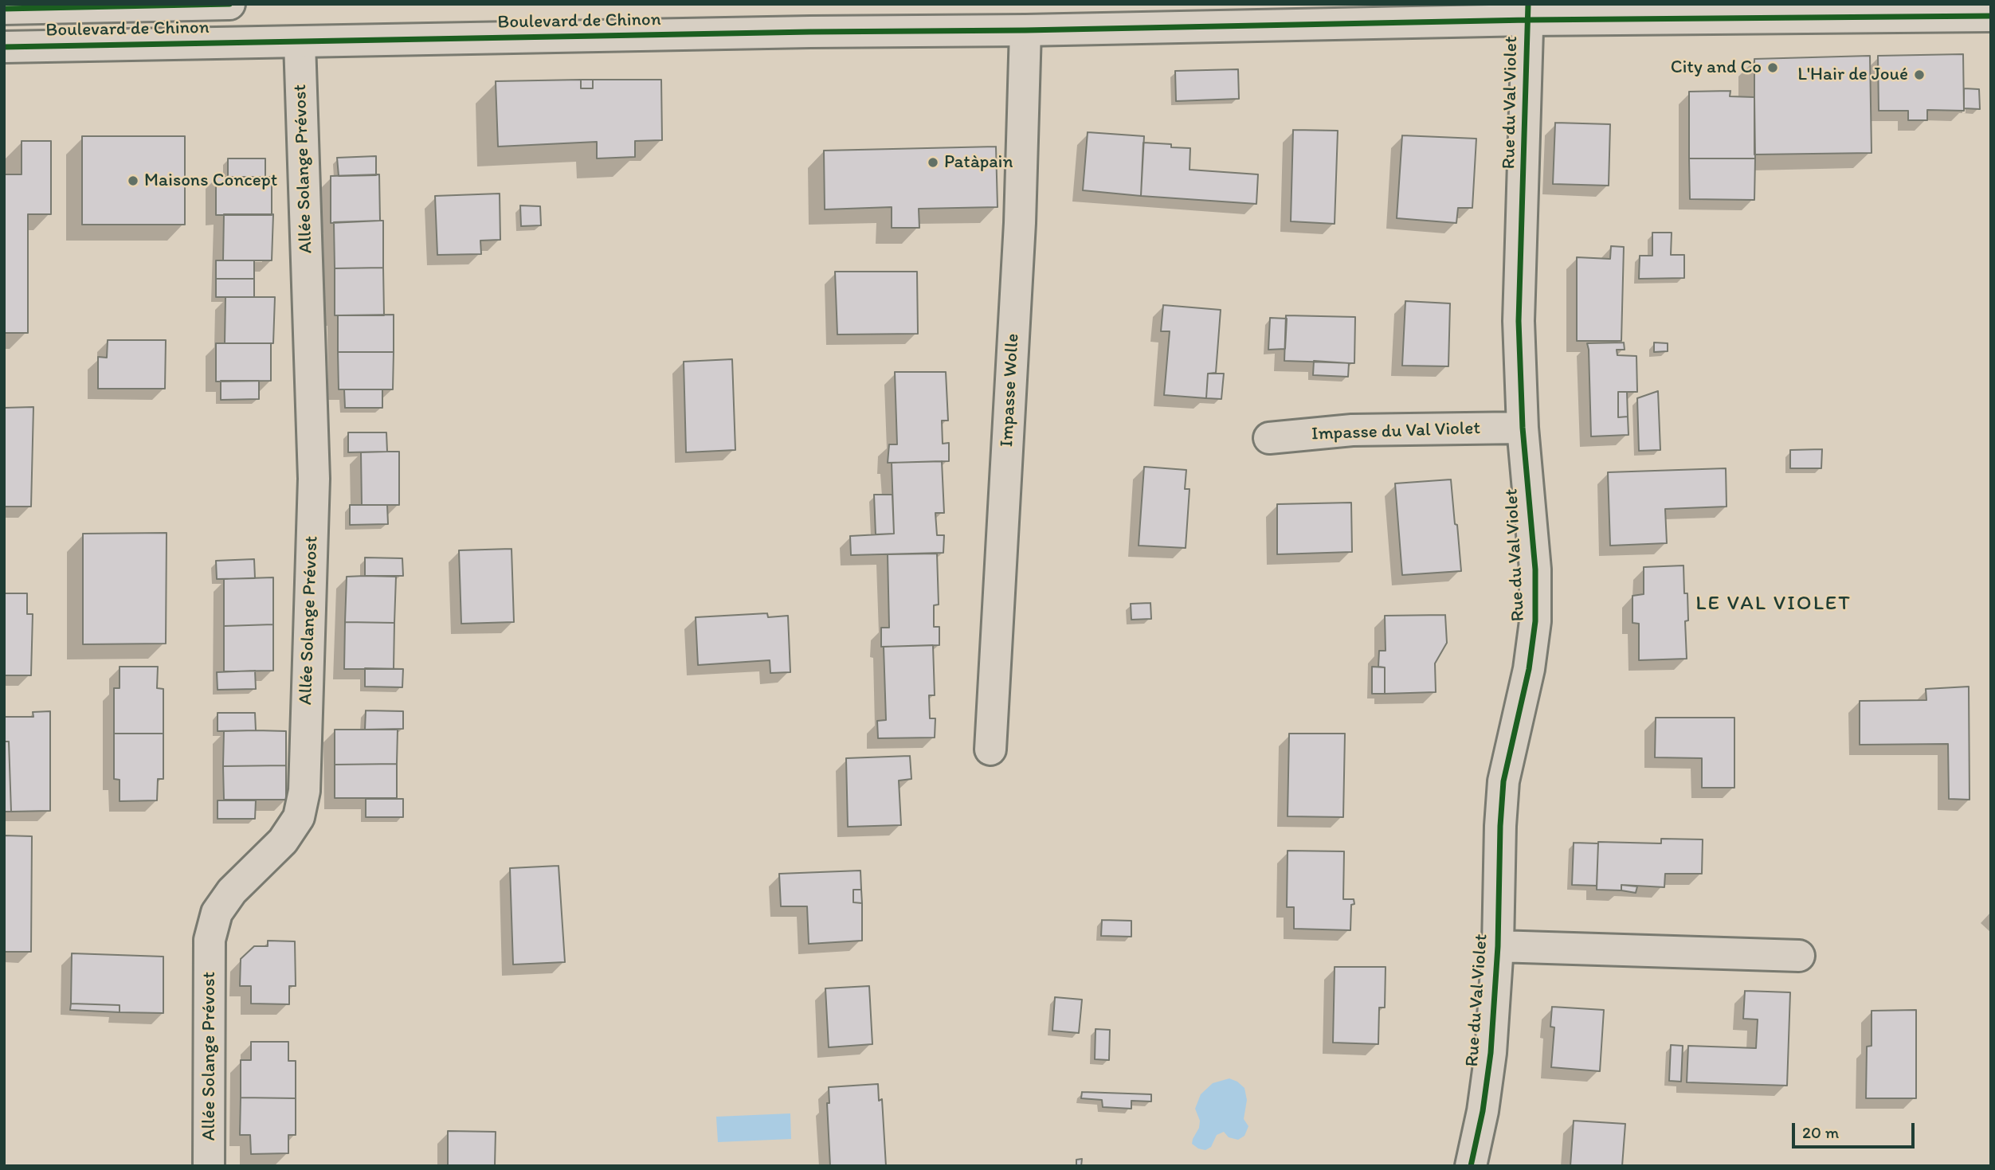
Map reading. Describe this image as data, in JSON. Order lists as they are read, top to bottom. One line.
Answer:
{"streets":{"street":["Boulevard de Chinon","Rue du Val Violet","Allée Solange Prévost","Impasse Wolle","Impasse du Val Violet"]},"crossings":[["Boulevard de Chinon","Rue du Val Violet"],["Boulevard de Chinon","Allée Solange Prévost"],["Boulevard de Chinon","Impasse Wolle"],["Rue du Val Violet","Impasse du Val Violet"]],"districts":["LE VAL VIOLET"],"places":["City and Co","L'Hair de Joué","Patàpain","Maisons Concept"],"scale_bar":"20 m"}
